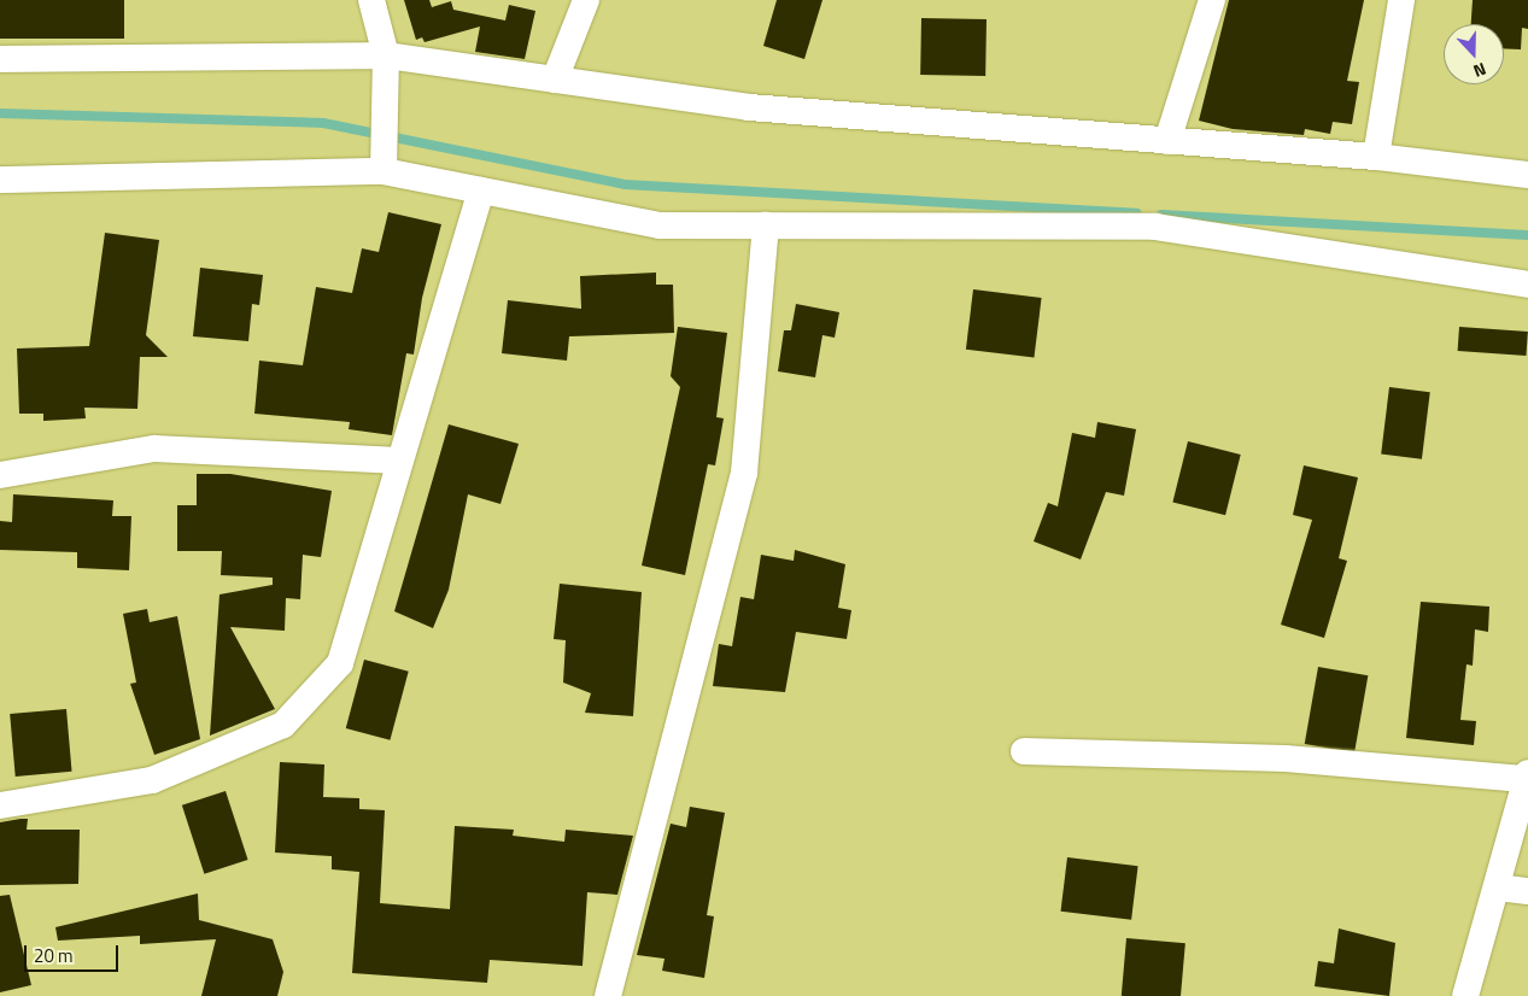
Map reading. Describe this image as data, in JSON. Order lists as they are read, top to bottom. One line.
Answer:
{"scale_bar":"20 m","north":"bottom"}
